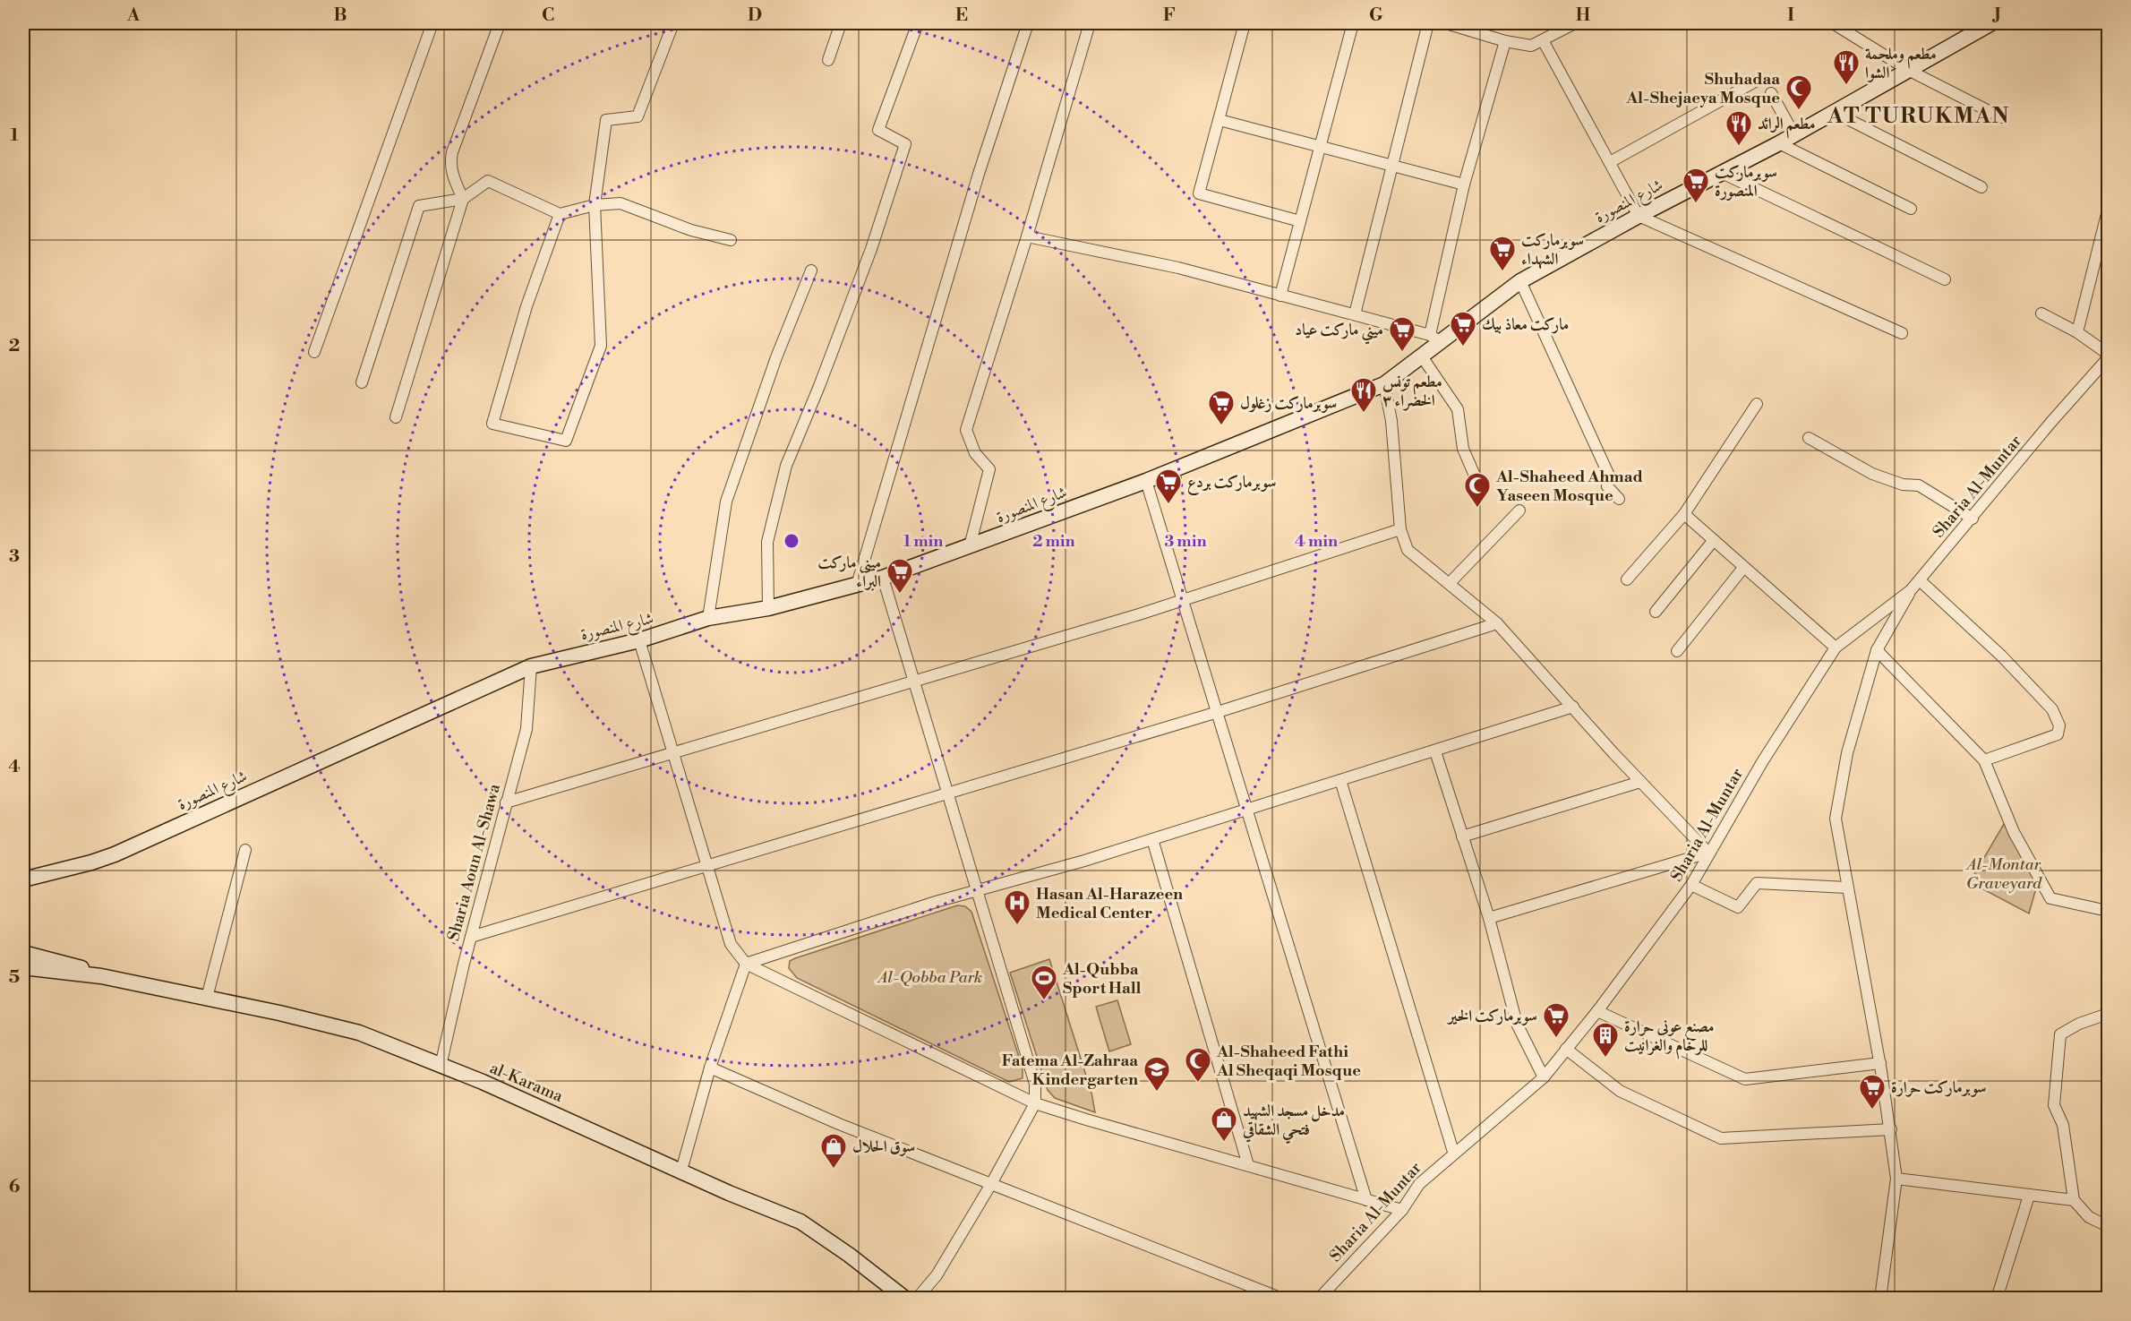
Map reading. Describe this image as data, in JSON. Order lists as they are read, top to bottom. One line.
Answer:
{"streets":{"main road":["شارع المنصورة","al-Karama"],"street":["Sharia Al-Muntar","Sharia Aoun Al-Shawa"]},"crossings":[["شارع المنصورة","Sharia Aoun Al-Shawa"],["Sharia Aoun Al-Shawa","al-Karama"]],"districts":["AT TURUKMAN"],"parks":["Al-Montar Graveyard","Al-Qobba Park"],"places":{"restaurant":["مطعم وملحمة الشوا","مطعم الرائد","مطعم تونس الخضراء ٣"],"mosque":["Shuhadaa Al-Shejaeya Mosque","Al-Shaheed Ahmad Yaseen Mosque","Al-Shaheed Fathi Al Sheqaqi Mosque"],"supermarket":["سوبرماركت المنصورة","سوبرماركت الشهداء","ماركت معاذ بيك","ميني ماركت عياد","سوبرماركت زغلول","سوبرماركت بردع","ميني ماركت البراء","سوبرماركت الخير","سوبرماركت حرارة"],"hospital":["Hasan Al-Harazeen Medical Center"],"sports":["Al-Qubba Sport Hall"],"building":["مصنع عوني حرارة للرخام والغرانيت"],"school or university":["Fatema Al-Zahraa Kindergarten"],"shop":["مدخل مسجد الشهيد فتحي الشقاقي","سوق الحلال"]},"grid":{"columns":["A","B","C","D","E","F","G","H","I","J"],"rows":["1","2","3","4","5","6"]},"rings":["1 min","2 min","3 min","4 min"]}
